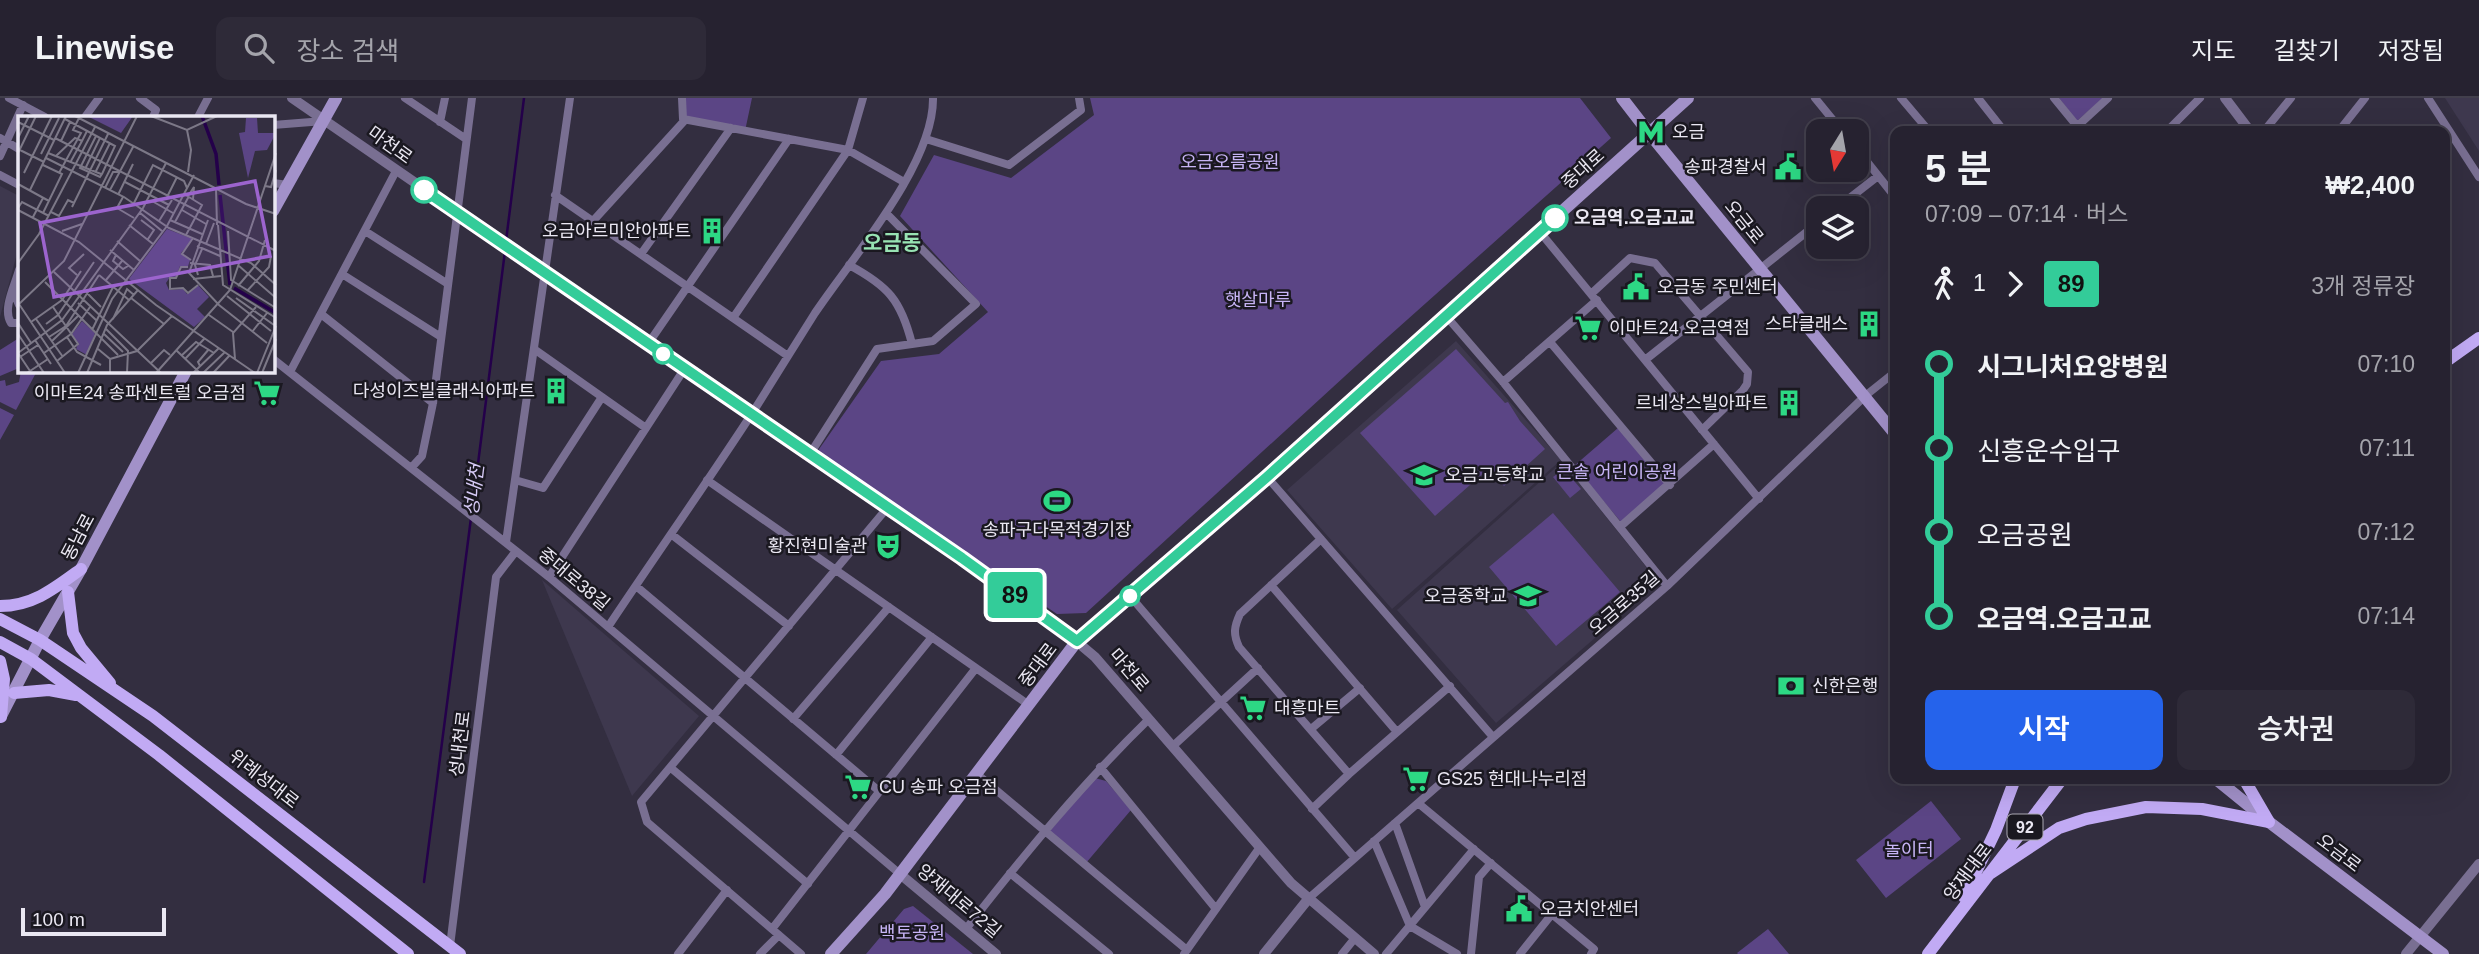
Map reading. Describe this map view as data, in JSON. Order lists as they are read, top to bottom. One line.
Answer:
{"streets":{"main road":["중대로","오금로","동남로","위례성대로","92","양재대로"],"street":["마천로","중대로38길","오금로35길","성내천로","양재대로72길"]},"crossings":[["마천로","중대로"],["마천로","오금로35길"],["중대로","오금로"],["중대로","중대로38길"],["중대로","양재대로72길"],["오금로","오금로35길"],["동남로","위례성대로"],["중대로38길","성내천로"],["중대로38길","양재대로72길"],["성내천로","위례성대로"]],"districts":["오금동"],"water":["성내천"],"parks":["오금오름공원","햇살마루","큰솔 어린이공원","놀이터","백토공원"],"places":{"metro station":["오금"],"public building":["송파경찰서","오금동 주민센터","오금치안센터"],"other":["오금역.오금고교"],"building":["오금아르미안아파트","스타클래스","다성이즈빌클래식아파트","르네상스빌아파트"],"supermarket":["이마트24 오금역점","이마트24 송파센트럴 오금점","대흥마트","GS25 현대나누리점","CU 송파 오금점"],"school or university":["오금고등학교","오금중학교"],"sports":["송파구다목적경기장"],"theatre":["황진현미술관"],"bank":["신한은행"]},"lines":["bus line 89"],"scale_bar":"100 m","north":"bottom","page":{"header":"Linewise","search":"장소 검색","nav":["지도","길찾기","저장됨"],"on_map":"89","heading":["5 분","07:09 – 07:14 · 버스","₩2,400"],"legs":["1","89","3개 정류장"],"list":[{"name":"시그니처요양병원","value":"07:10"},{"name":"신흥운수입구","value":"07:11"},{"name":"오금공원","value":"07:12"},{"name":"오금역.오금고교","value":"07:14"}],"buttons":["시작","승차권"],"scale":"100 m"}}
